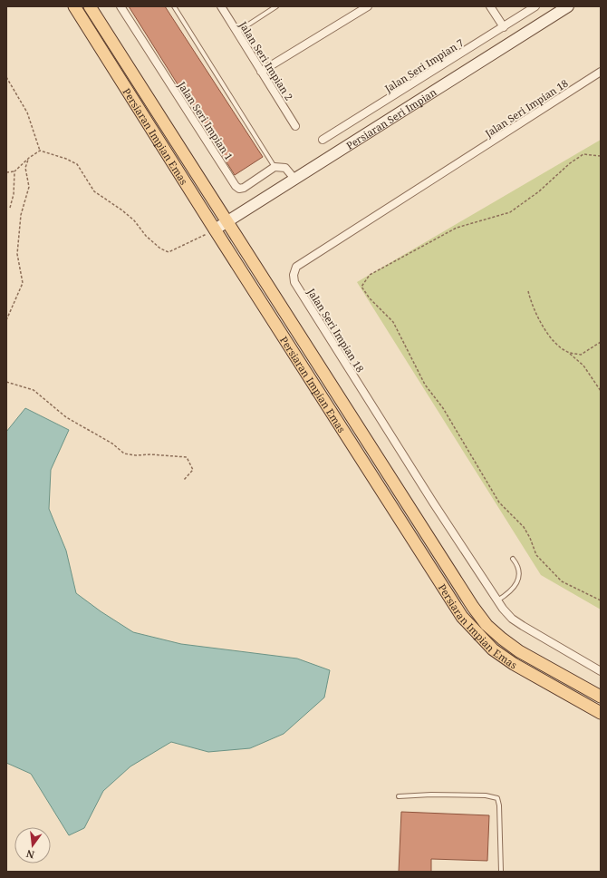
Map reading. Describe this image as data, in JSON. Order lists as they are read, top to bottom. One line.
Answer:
{"streets":{"main road":["Persiaran Impian Emas"],"street":["Jalan Seri Impian 2","Jalan Seri Impian 7","Jalan Seri Impian 18","Persiaran Seri Impian","Jalan Seri Impian 1"]},"crossings":[["Persiaran Seri Impian","Persiaran Impian Emas"]],"north":"bottom"}
